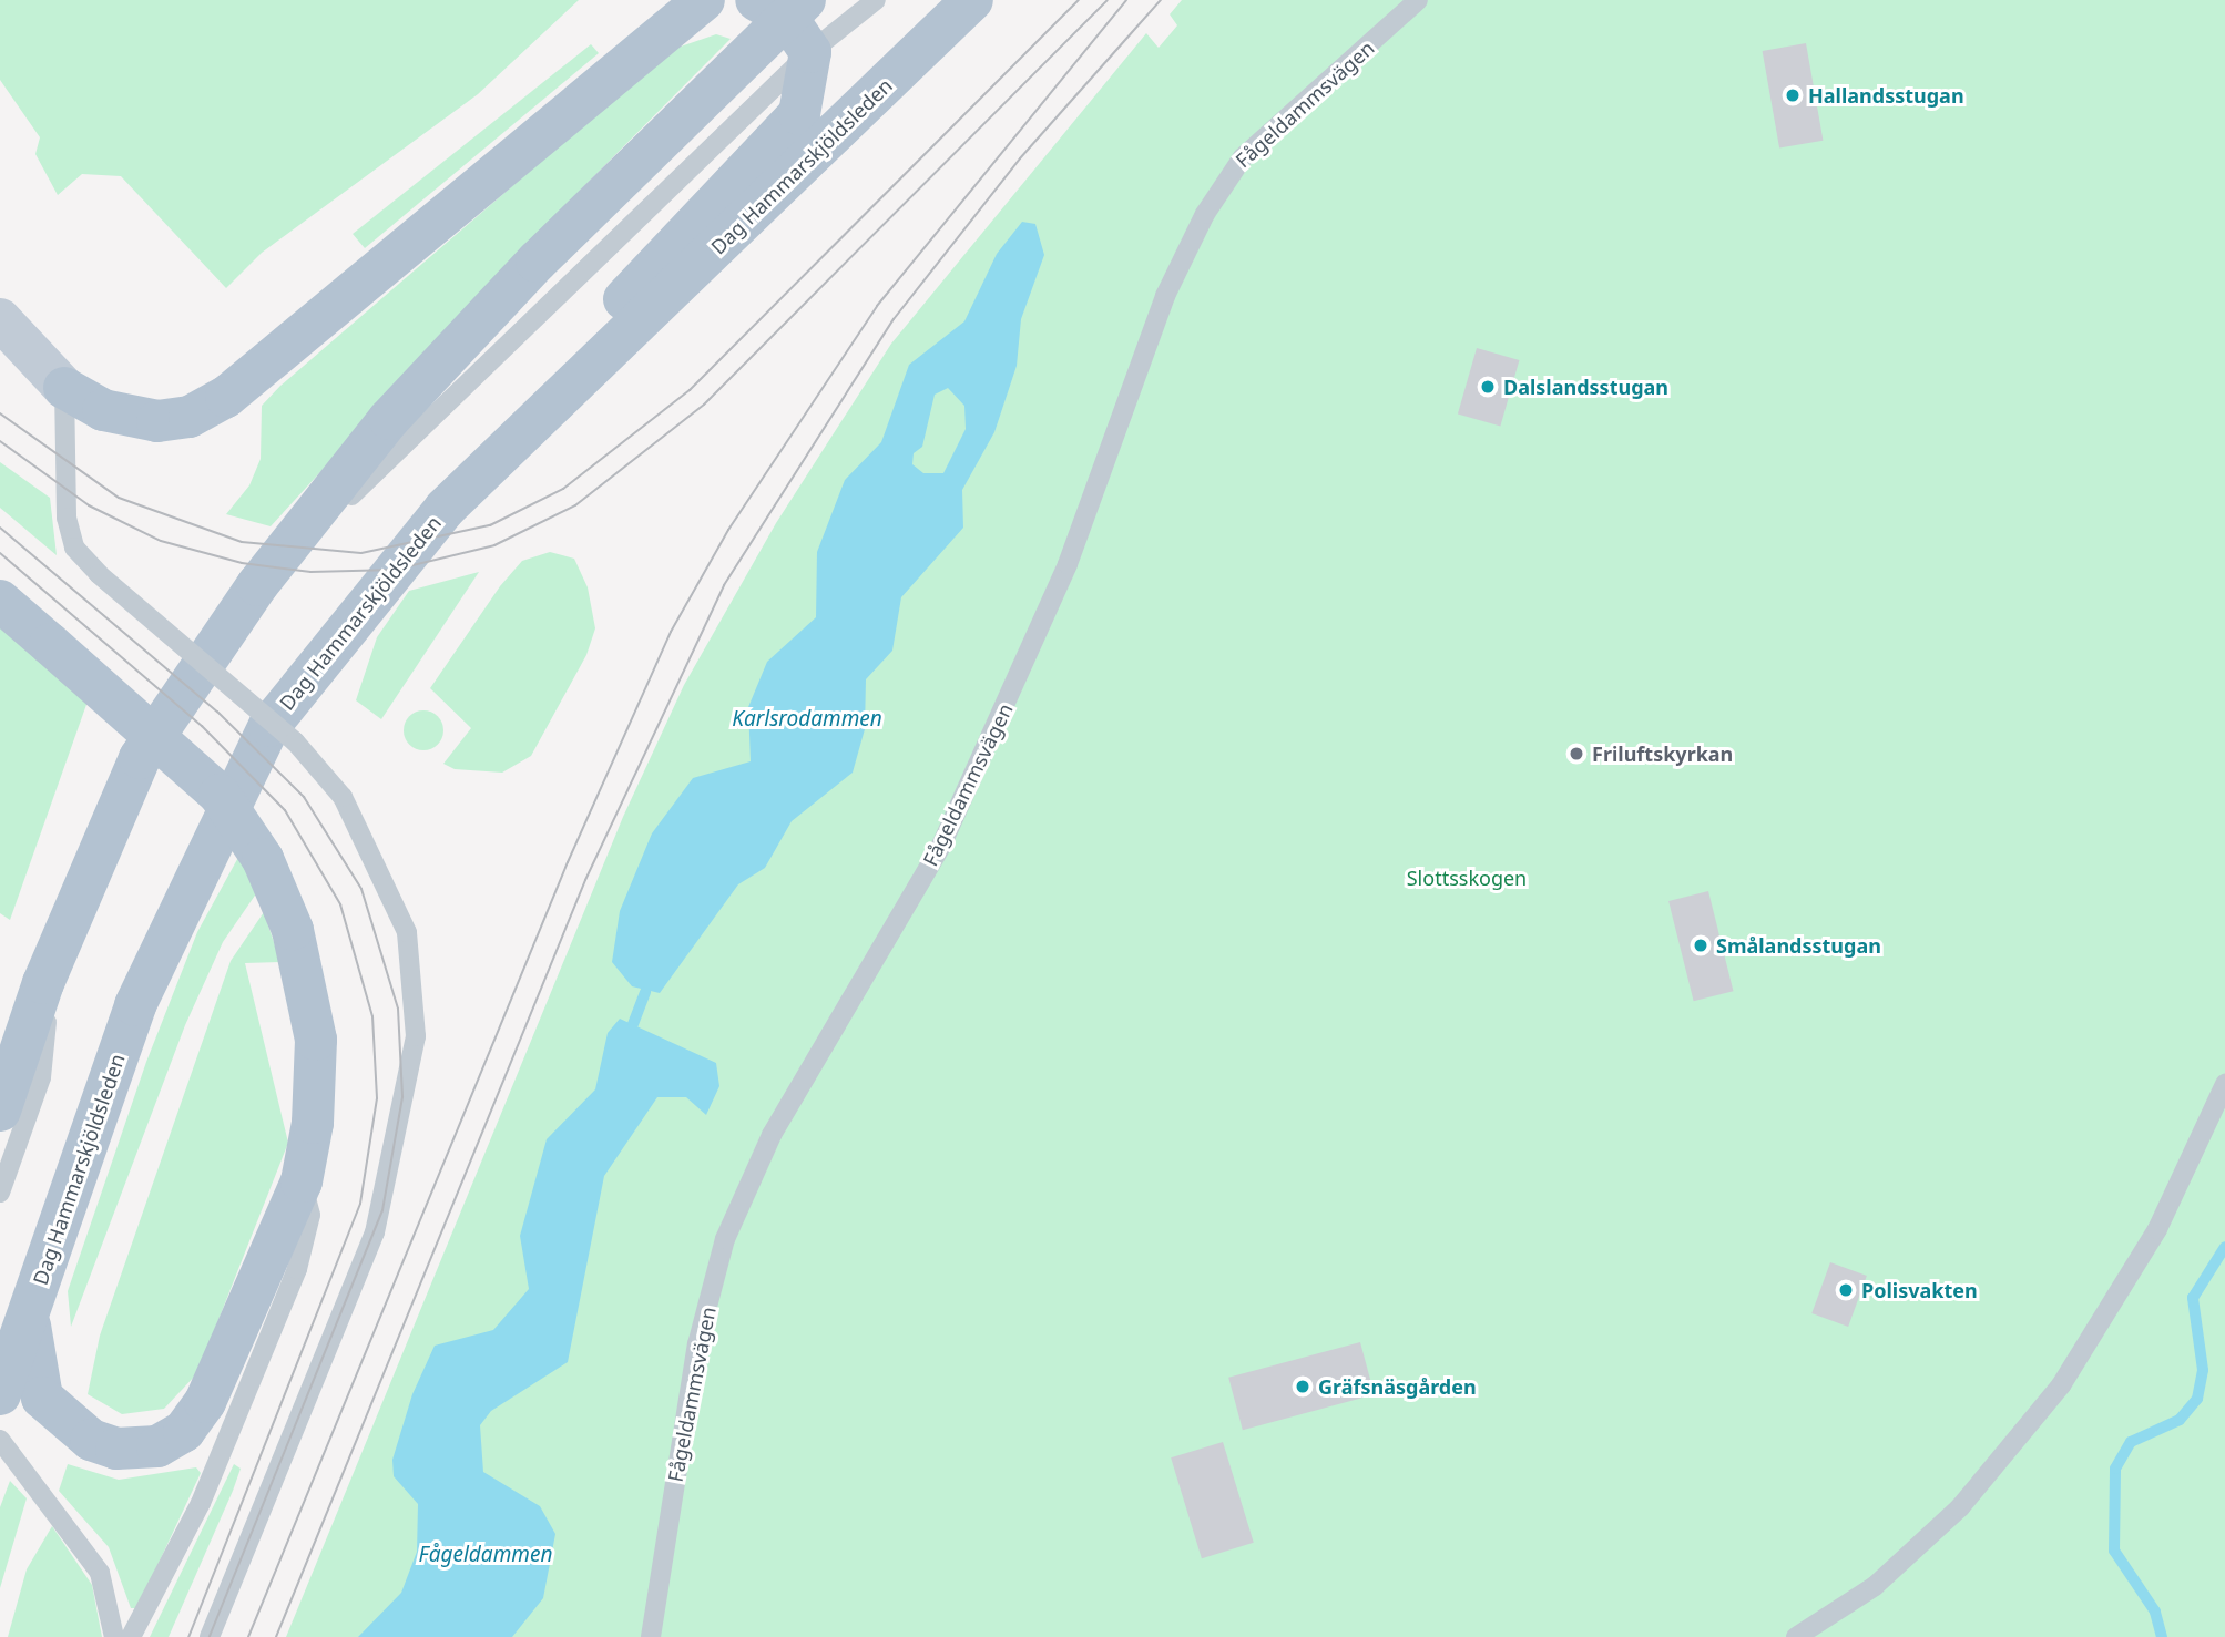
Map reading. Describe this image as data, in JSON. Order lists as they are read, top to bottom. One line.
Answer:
{"streets":{"main road":["Dag Hammarskjöldsleden"],"lane":["Fågeldammsvägen"]},"water":["Karlsrodammen","Fågeldammen"],"parks":["Slottsskogen"],"places":["Hallandsstugan","Dalslandsstugan","Friluftskyrkan","Smålandsstugan","Polisvakten","Gräfsnäsgården"]}
